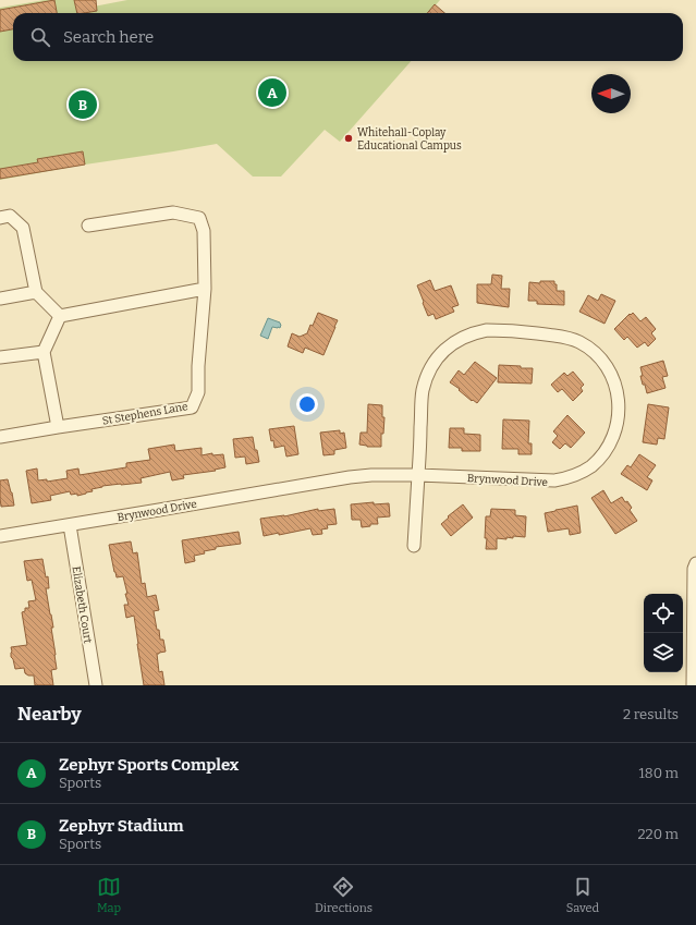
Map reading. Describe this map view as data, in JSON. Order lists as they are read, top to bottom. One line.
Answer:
{"streets":{"street":["St Stephens Lane","Brynwood Drive","Elizabeth Court"]},"crossings":[["Brynwood Drive","Elizabeth Court"]],"places":["Whitehall-Coplay Educational Campus"],"north":"left","page":{"search":"Search here","pins":["A","B"],"heading":["Nearby","2 results"],"list":[{"mark":"A","name":"Zephyr Sports Complex","note":"Sports","value":"180 m"},{"mark":"B","name":"Zephyr Stadium","note":"Sports","value":"220 m"}],"nav":["Map","Directions","Saved"]}}
